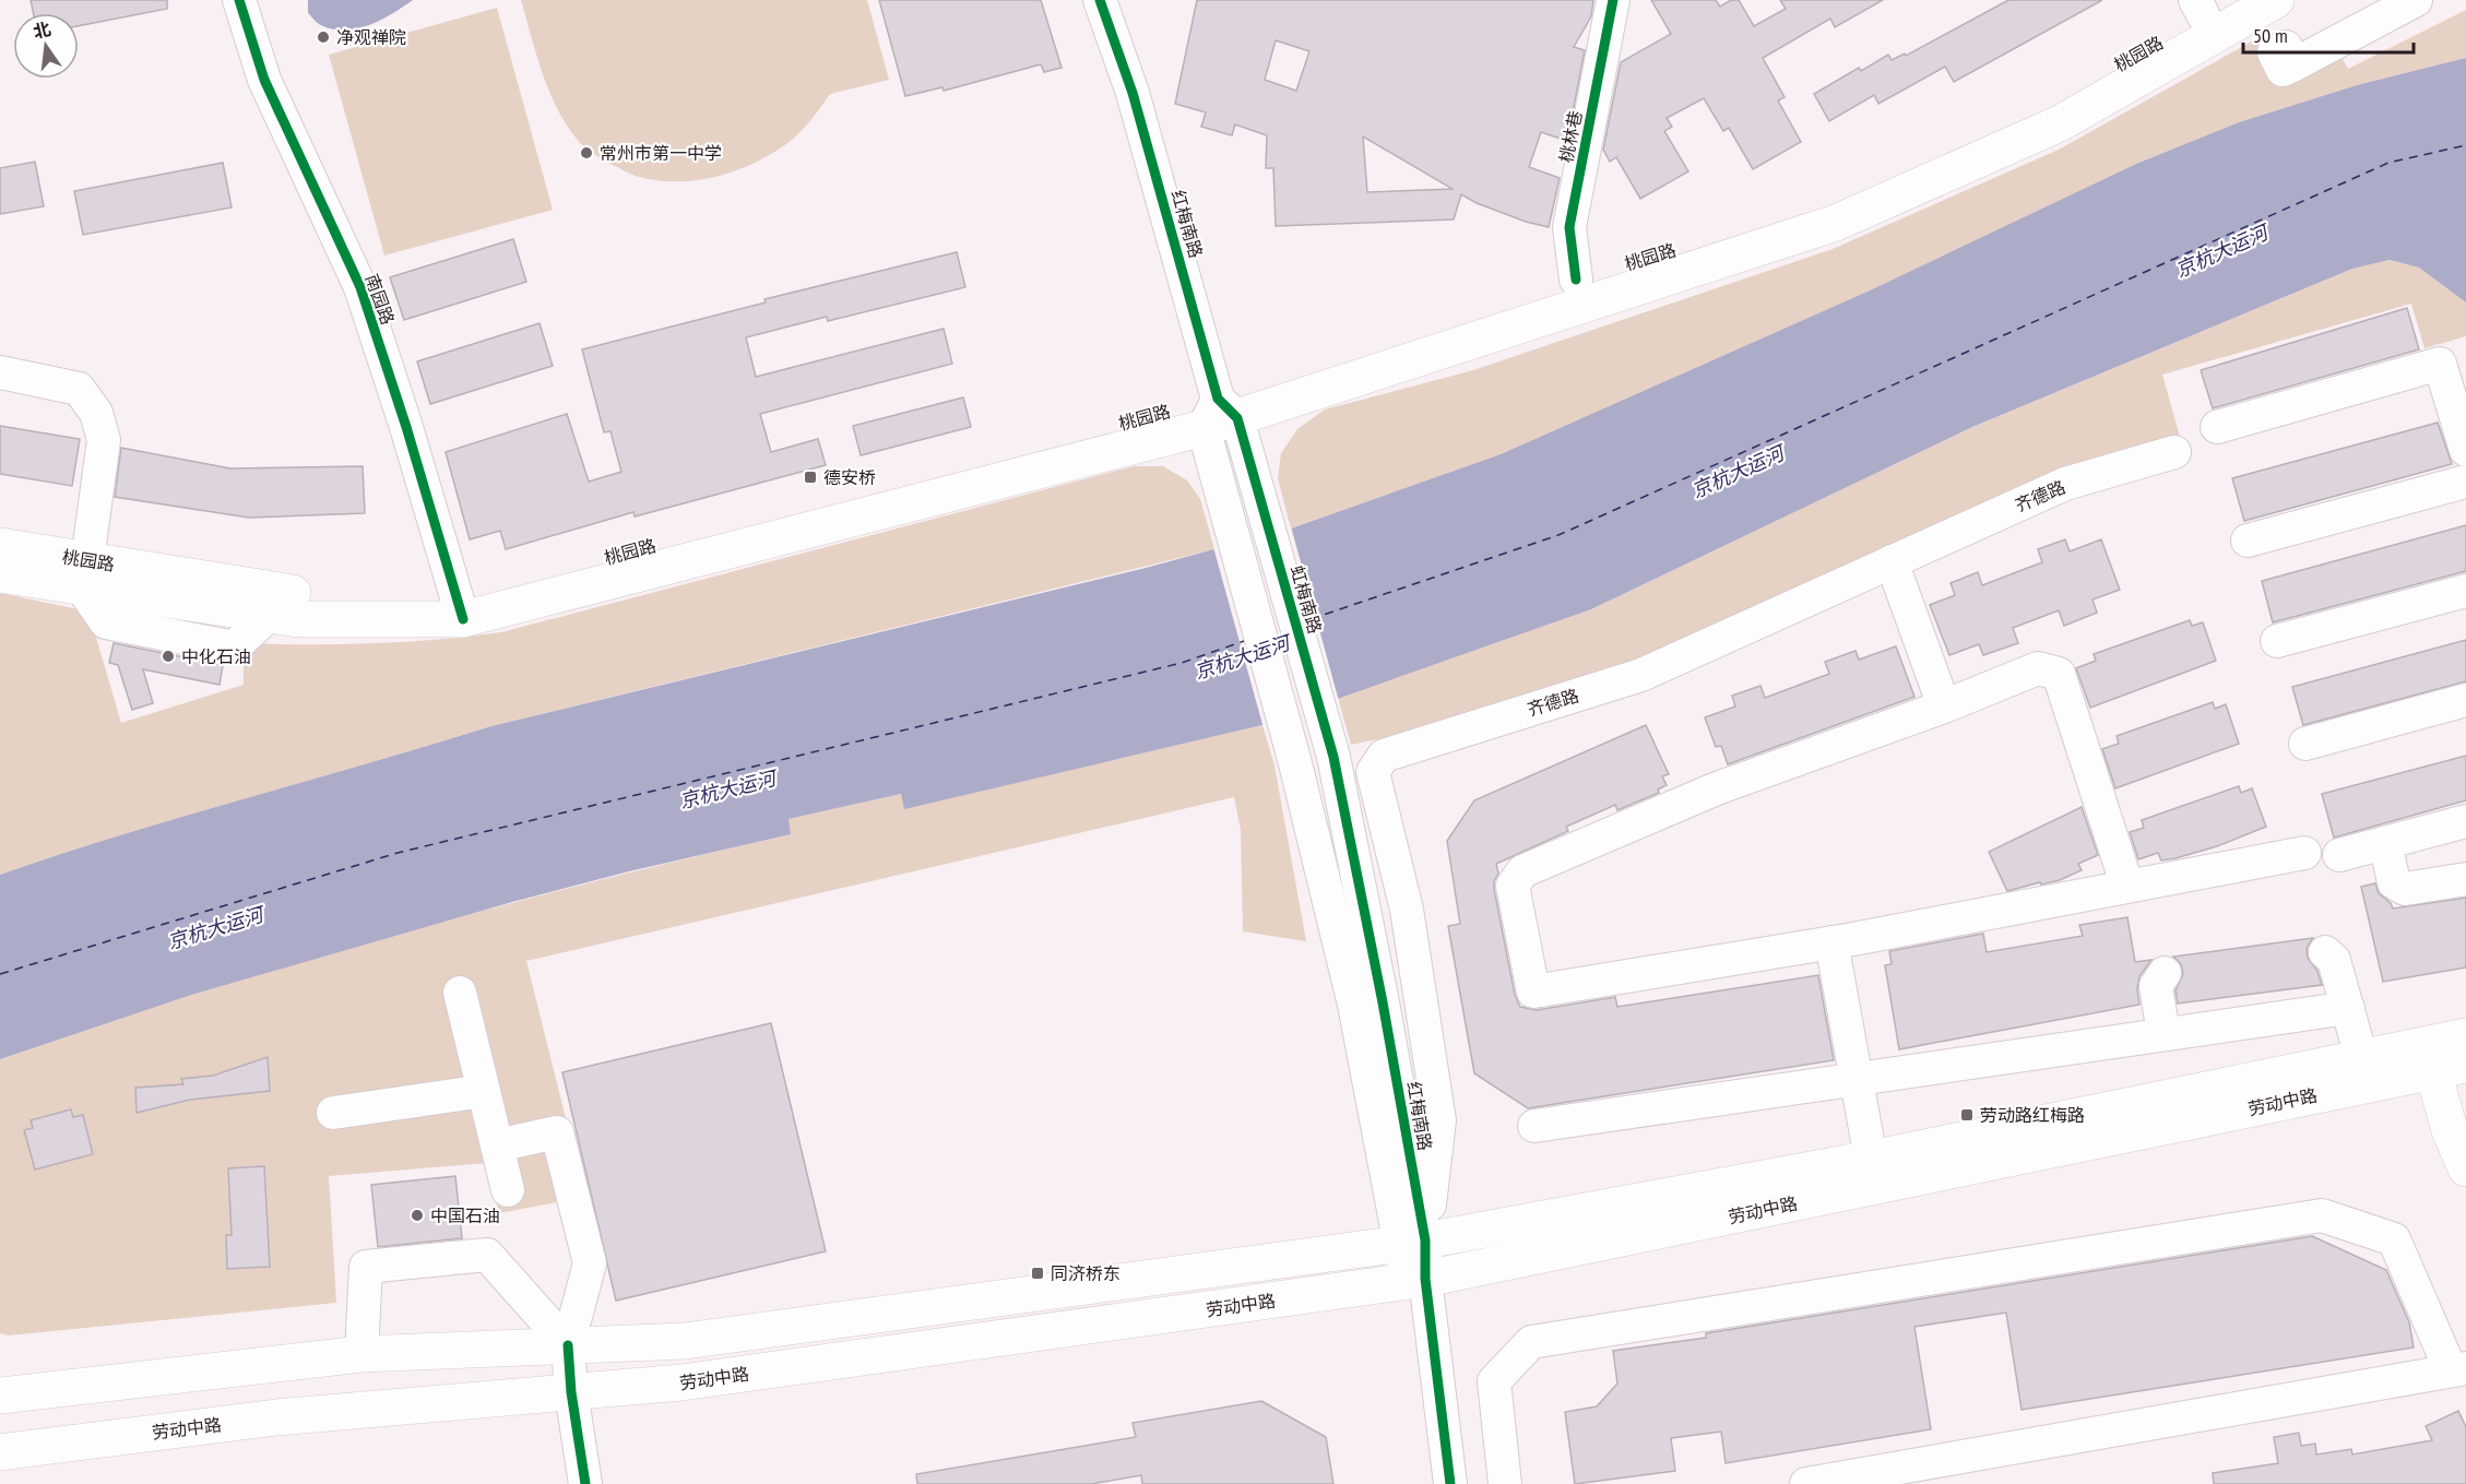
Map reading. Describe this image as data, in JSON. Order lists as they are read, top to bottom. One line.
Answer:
{"streets":{"main road":["桃园路","劳动中路"],"street":["桃林巷","红梅南路","南园路","齐德路","虹梅南路"]},"crossings":[["桃园路","桃林巷"],["桃园路","红梅南路"],["桃园路","南园路"],["红梅南路","齐德路"],["红梅南路","虹梅南路"],["红梅南路","劳动中路"],["齐德路","劳动中路"]],"water":["京杭大运河"],"places":{"other":["净观禅院","常州市第一中学","中化石油","中国石油"],"transit":["德安桥","劳动路红梅路","同济桥东"]},"scale_bar":"50 m","north":"top"}
